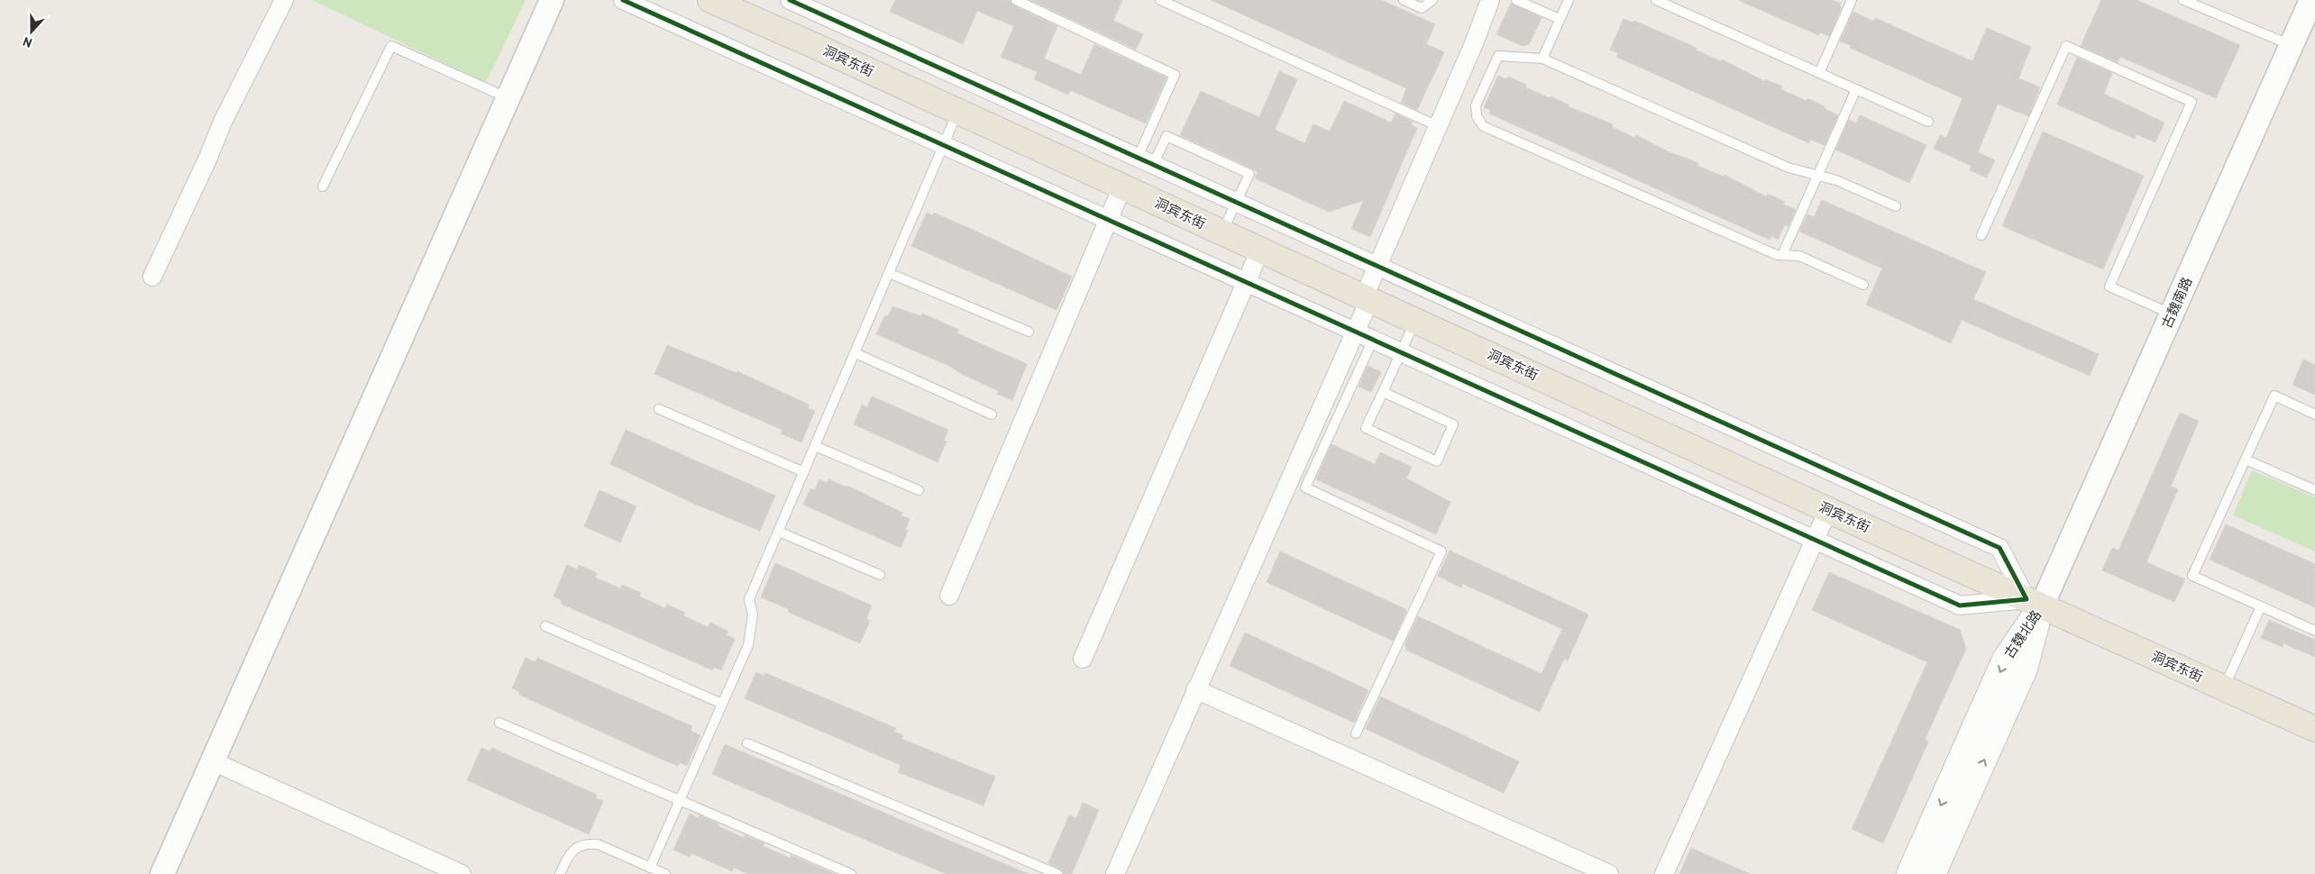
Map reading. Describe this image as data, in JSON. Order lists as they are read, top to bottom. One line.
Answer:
{"streets":{"main road":["洞宾东街","古魏北路"],"street":["古魏南路"]},"crossings":[["洞宾东街","古魏南路"],["洞宾东街","古魏北路"],["古魏南路","古魏北路"]],"north":"bottom"}
